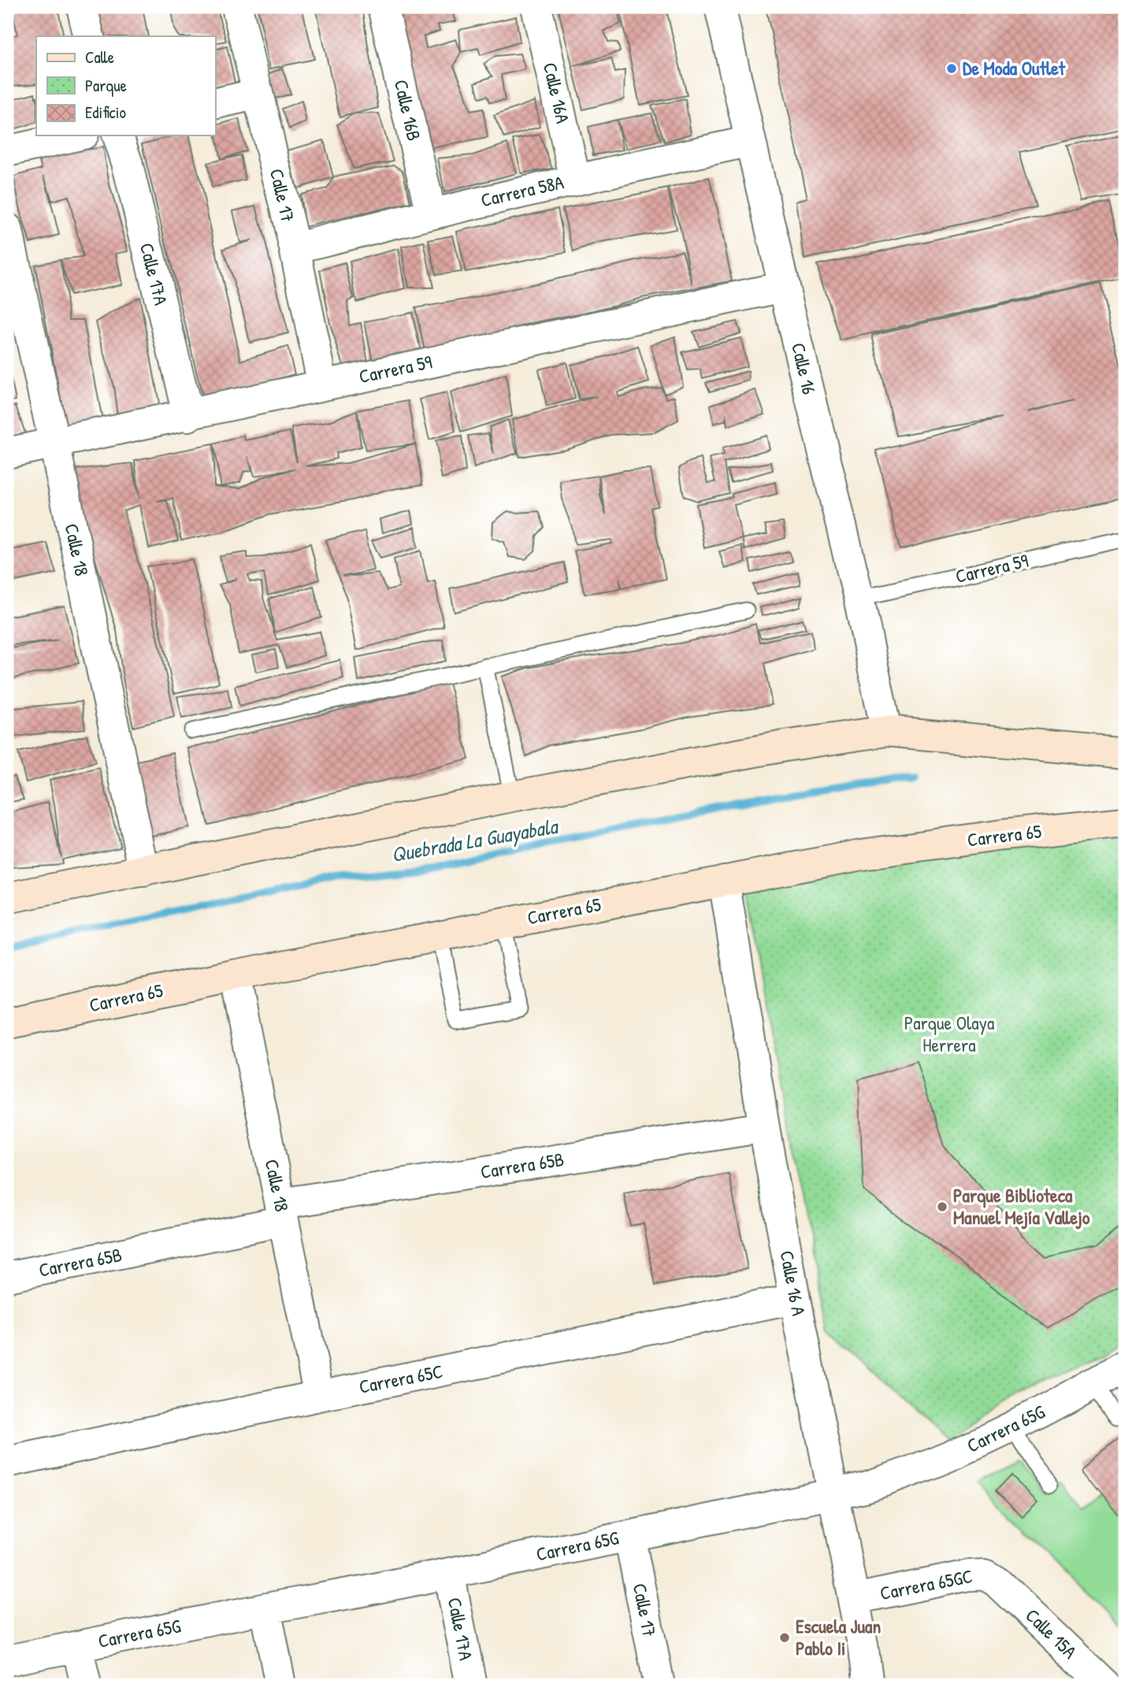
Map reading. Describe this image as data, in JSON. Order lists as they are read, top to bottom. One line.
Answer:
{"streets":{"main road":["Carrera 65"],"street":["Calle 16A","Calle 16B","Carrera 58A","Calle 17","Calle 17A","Calle 16","Carrera 59","Calle 18","Carrera 65B","Calle 16 A","Carrera 65C","Carrera 65G","Carrera 65GC","Calle 15A"]},"crossings":[["Calle 16A","Carrera 58A"],["Calle 16B","Carrera 58A"],["Carrera 58A","Calle 17"],["Carrera 58A","Calle 16"],["Calle 17","Carrera 59"],["Calle 17","Carrera 65G"],["Calle 17A","Carrera 59"],["Calle 17A","Carrera 65G"],["Calle 16","Carrera 59"],["Carrera 59","Calle 18"],["Calle 18","Carrera 65"],["Calle 18","Carrera 65B"],["Calle 18","Carrera 65C"],["Carrera 65","Calle 16 A"],["Carrera 65B","Calle 16 A"],["Calle 16 A","Carrera 65C"],["Calle 16 A","Carrera 65G"],["Calle 16 A","Carrera 65GC"],["Carrera 65GC","Calle 15A"]],"water":["Quebrada La Guayabala"],"parks":["Parque Olaya Herrera"],"places":["De Moda Outlet","Parque Biblioteca Manuel Mejía Vallejo","Escuela Juan Pablo Ii"],"legend":["Calle","Parque","Edificio"]}
